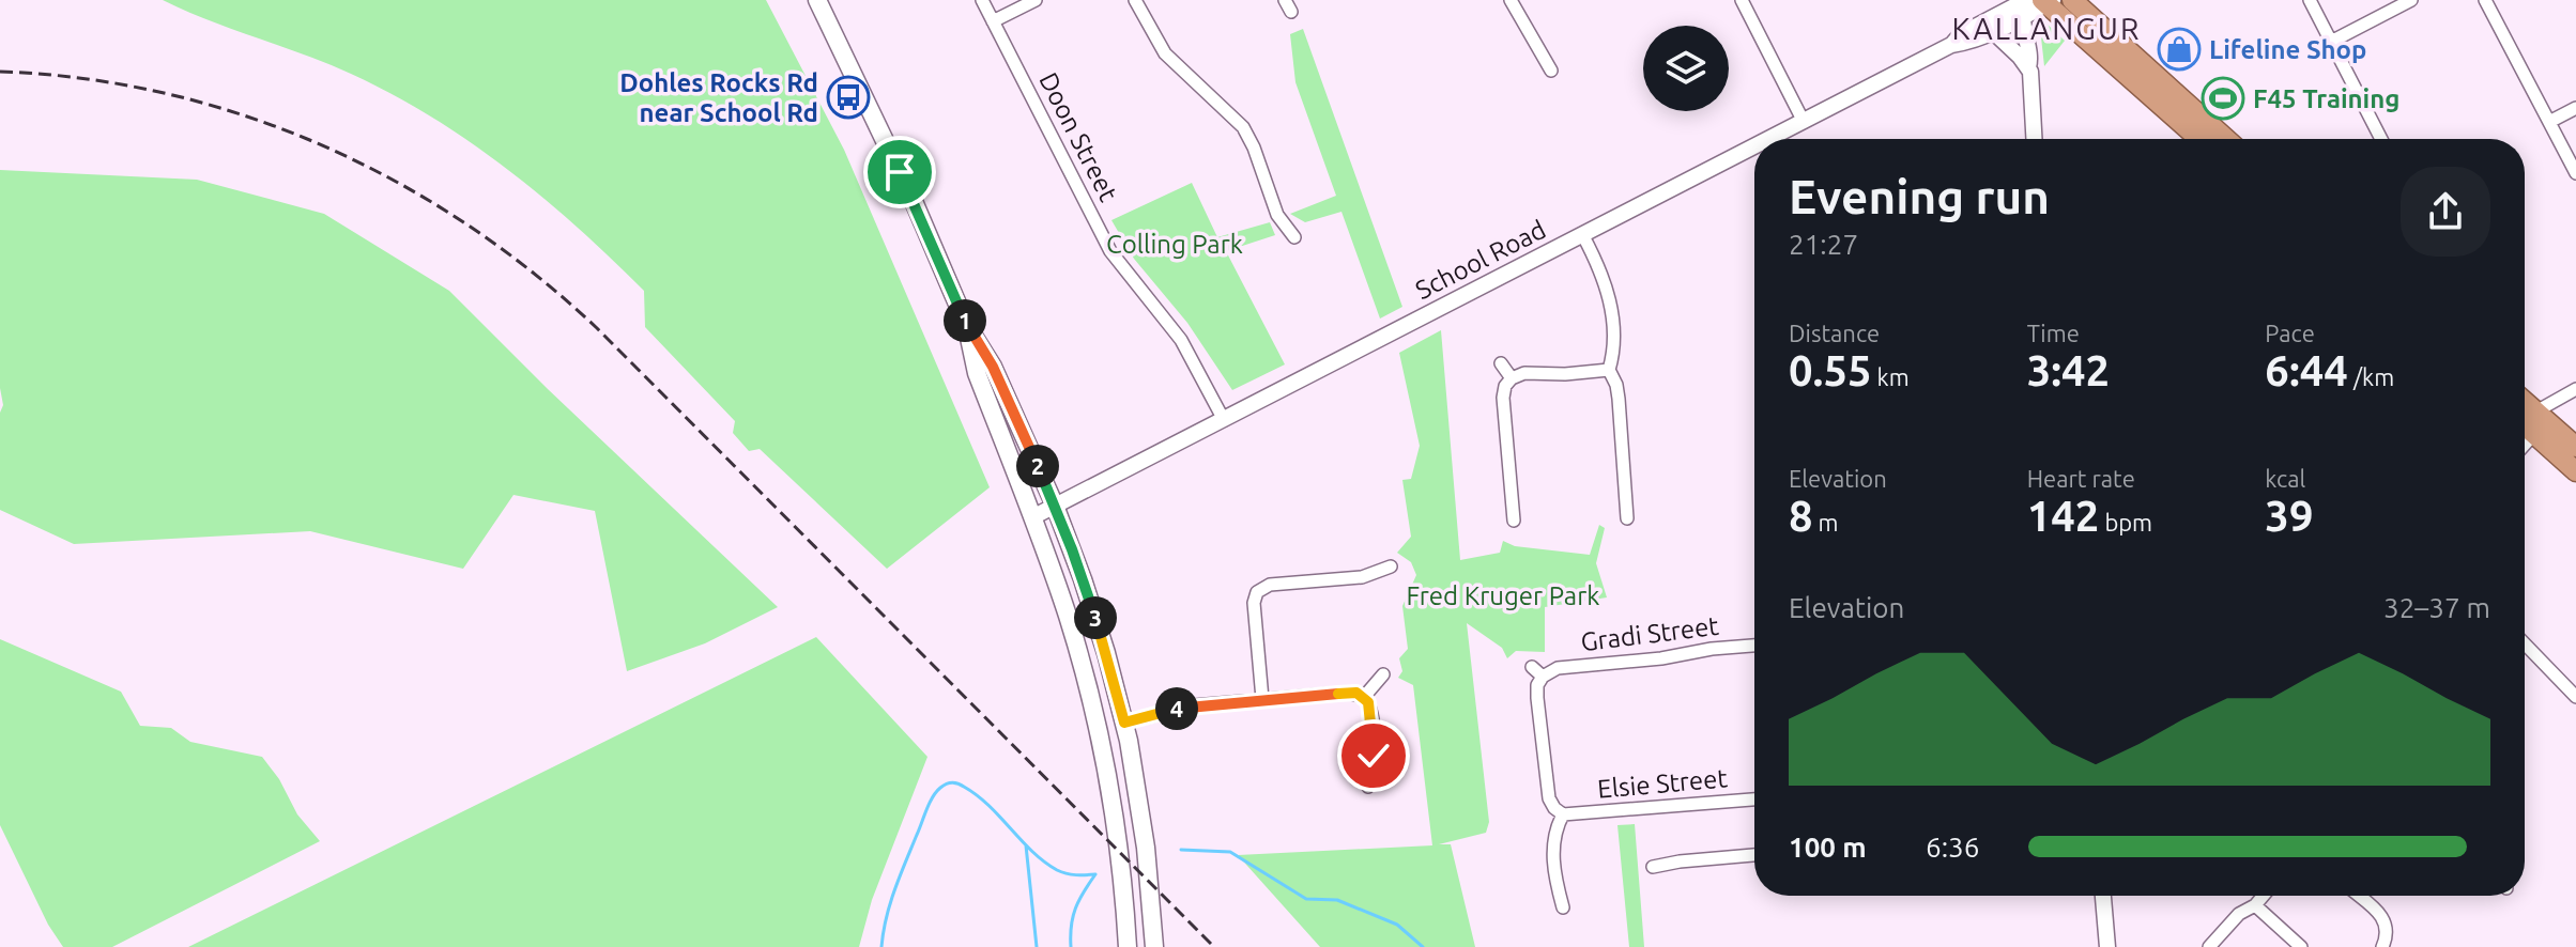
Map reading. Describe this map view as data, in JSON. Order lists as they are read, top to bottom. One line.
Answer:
{"streets":{"street":["Doon Street","School Road","Gradi Street","Elsie Street"]},"crossings":[["Doon Street","School Road"]],"districts":["KALLANGUR"],"parks":["Colling Park","Fred Kruger Park"],"places":{"shop":["Lifeline Shop"],"bus stop":["Dohles Rocks Rd near School Rd"],"sports":["F45 Training"]},"page":{"heading":["Evening run","21:27"],"stats":[["Distance","0.55 km"],["Time","3:42"],["Pace","6:44 /km"],["Elevation","8 m"],["Heart rate","142 bpm"],["kcal","39"]],"pins":["1","2","3","4"],"chart":["Elevation","32–37 m"],"list":[{"name":"100 m","note":"6:36"}]}}
